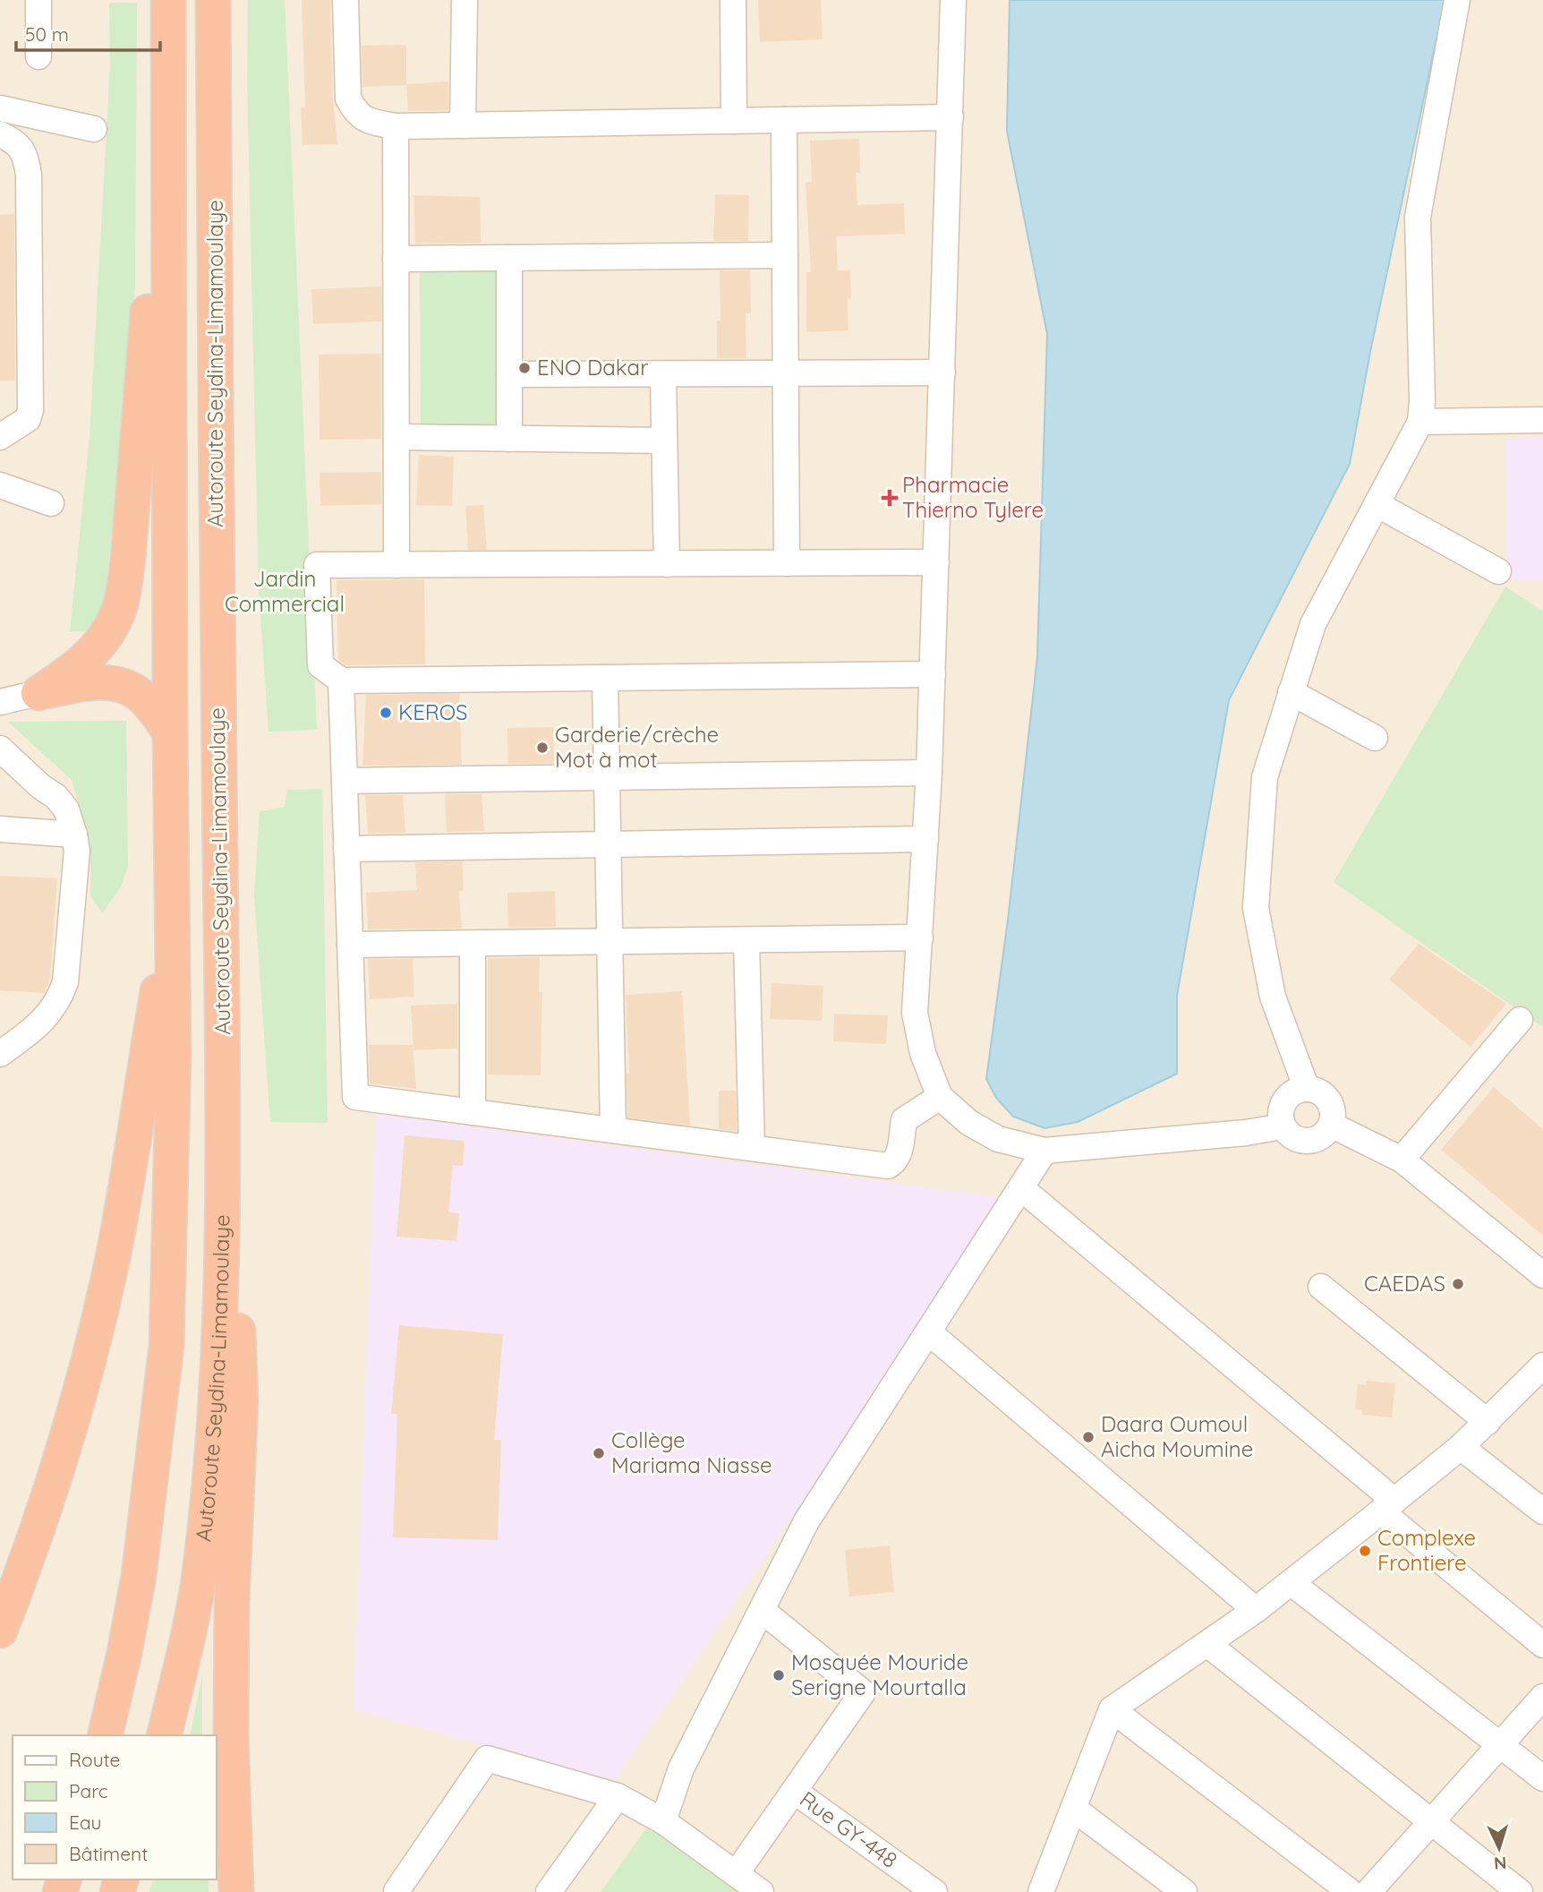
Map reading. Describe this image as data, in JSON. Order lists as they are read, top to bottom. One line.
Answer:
{"streets":{"highway":["Autoroute Seydina-Limamoulaye"],"street":["Rue GY-448"]},"parks":["Jardin Commercial"],"places":{"other":["ENO Dakar","KEROS","Garderie/crèche Mot à mot","CAEDAS","Daara Oumoul Aicha Moumine","Collège Mariama Niasse","Complexe Frontiere","Mosquée Mouride Serigne Mourtalla"],"health":["Pharmacie Thierno Tylere"]},"legend":["Route","Parc","Eau","Bâtiment"],"scale_bar":"50 m","north":"bottom"}
